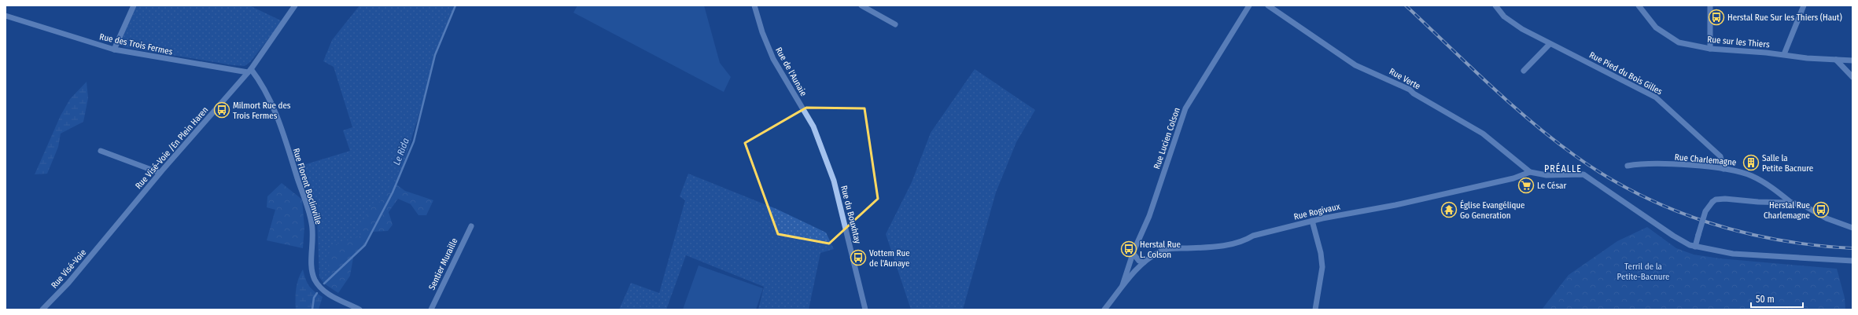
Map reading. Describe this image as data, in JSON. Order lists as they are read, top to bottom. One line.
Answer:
{"streets":{"street":["Rue sur les Thiers","Rue des Trois Fermes","Rue de l'Aunaie","Rue Pied du Bois Gilles","Rue Verte","Rue Lucien Colson","Rue Visé-Voie /En Plein Haren","Rue Charlemagne","Rue Florent Boclinville","Rue Rogivaux","Rue du Bouxhtay","Sentier Muraille","Rue Visé-Voie"]},"crossings":[["Rue des Trois Fermes","Rue Visé-Voie /En Plein Haren"],["Rue des Trois Fermes","Rue Florent Boclinville"],["Rue de l'Aunaie","Rue du Bouxhtay"],["Rue Pied du Bois Gilles","Rue Charlemagne"],["Rue Verte","Rue Rogivaux"],["Rue Lucien Colson","Rue Rogivaux"],["Rue Visé-Voie /En Plein Haren","Rue Florent Boclinville"],["Rue Visé-Voie /En Plein Haren","Rue Visé-Voie"]],"districts":["PRÉALLE"],"water":["Le Rida"],"parks":["Terril de la Petite-Bacnure"],"places":{"bus stop":["Herstal Rue Sur les Thiers (Haut)","Milmort Rue des Trois Fermes","Herstal Rue Charlemagne","Herstal Rue L. Colson","Vottem Rue de l'Aunaye"],"building":["Salle la Petite Bacnure"],"supermarket":["Le César"],"temple":["Église Evangélique Go Generation"]},"scale_bar":"50 m"}
